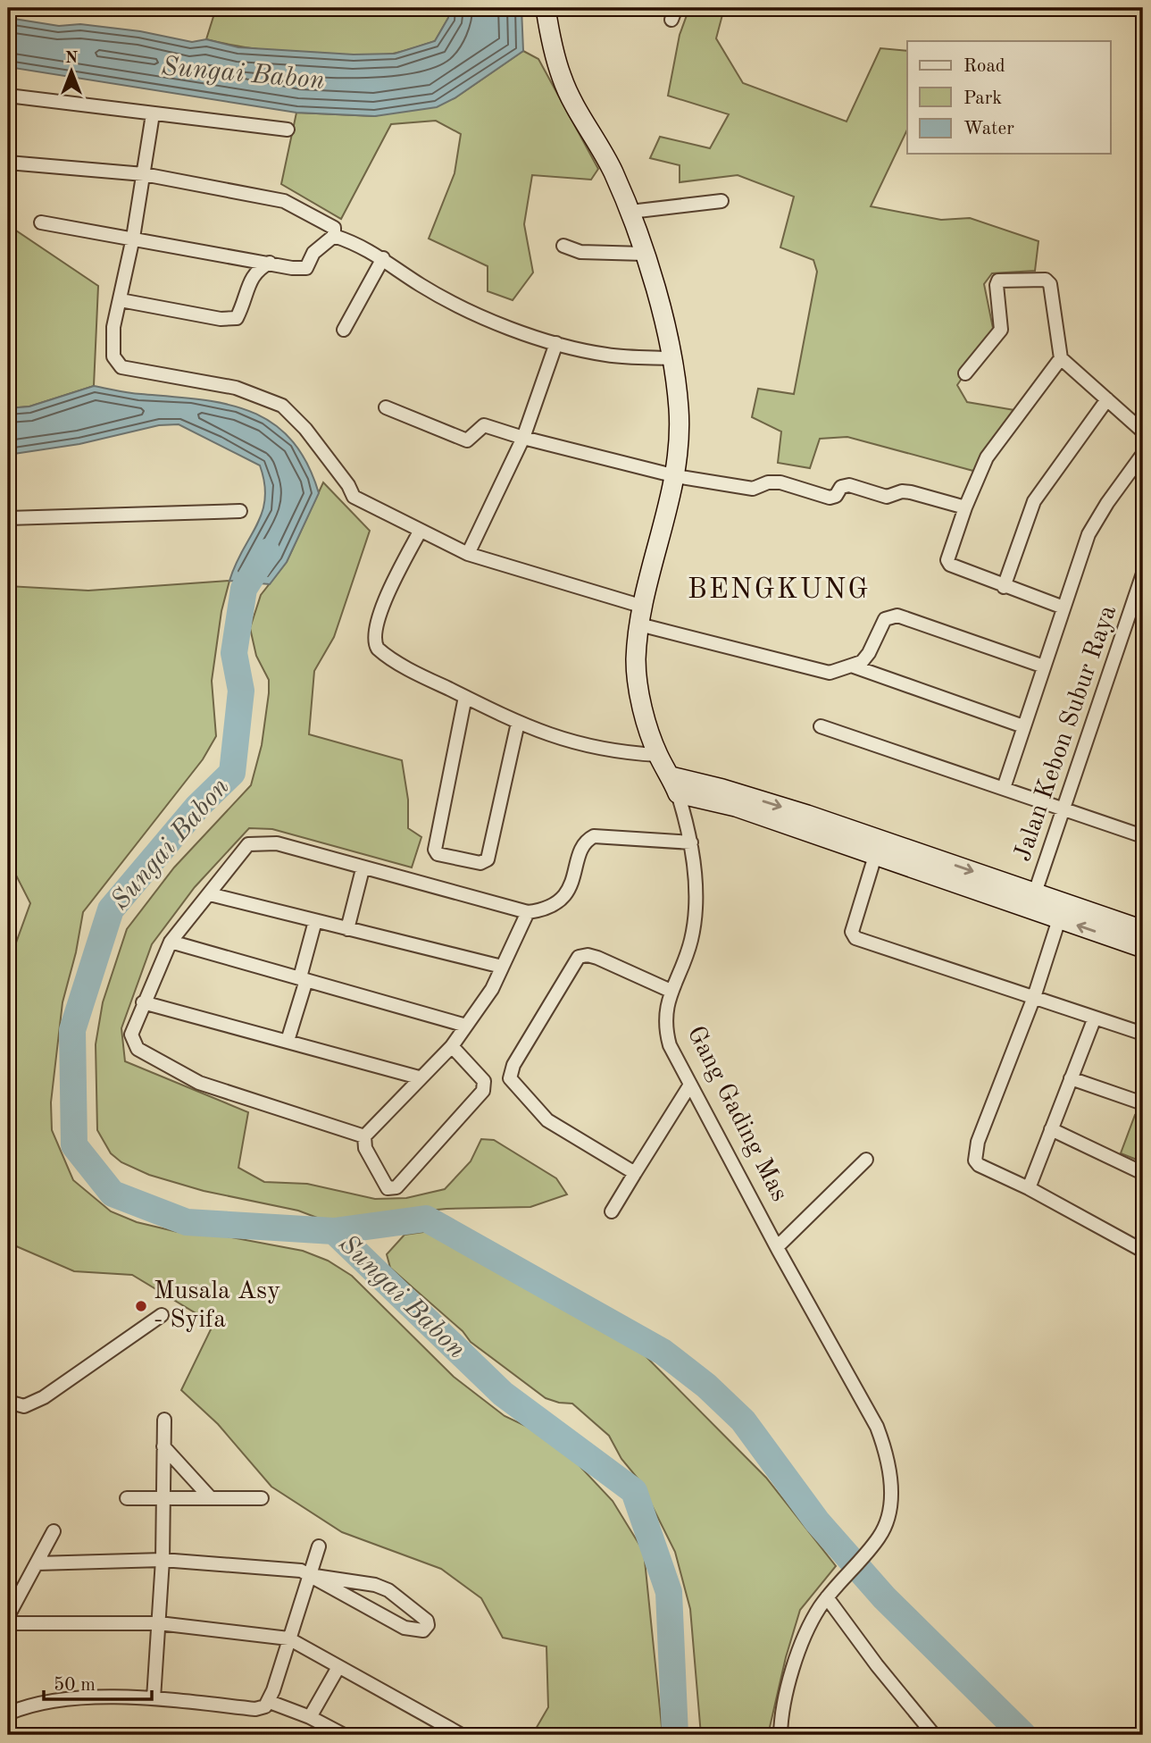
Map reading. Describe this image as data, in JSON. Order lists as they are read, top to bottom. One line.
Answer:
{"streets":{"street":["Jalan Kebon Subur Raya","Gang Gading Mas"]},"districts":["BENGKUNG"],"water":["Sungai Babon"],"places":["Musala Asy - Syifa"],"legend":["Road","Park","Water"],"scale_bar":"50 m","north":"top"}
